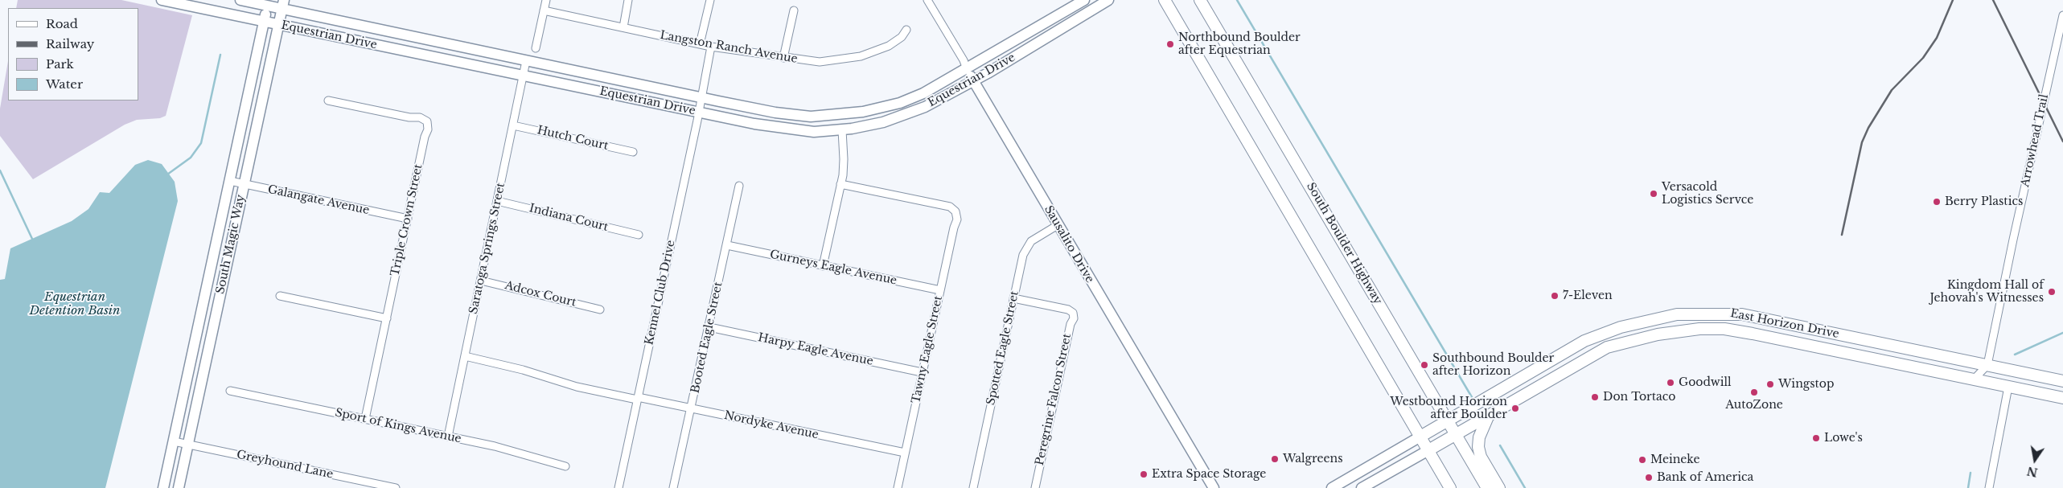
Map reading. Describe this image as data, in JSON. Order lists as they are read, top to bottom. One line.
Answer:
{"streets":{"main road":["South Boulder Highway","East Horizon Drive"],"street":["Equestrian Drive","Langston Ranch Avenue","Hutch Court","Arrowhead Trail","Galangate Avenue","Indiana Court","Triple Crown Street","South Magic Way","Sausalito Drive","Saratoga Springs Street","Gurneys Eagle Avenue","Kennel Club Drive","Adcox Court","Booted Eagle Street","Spotted Eagle Street","Harpy Eagle Avenue","Tawny Eagle Street","Peregrine Falcon Street","Nordyke Avenue","Sport of Kings Avenue","Greyhound Lane"]},"crossings":[["Equestrian Drive","South Magic Way"],["Equestrian Drive","Sausalito Drive"],["Equestrian Drive","Saratoga Springs Street"],["Equestrian Drive","Kennel Club Drive"],["Langston Ranch Avenue","Kennel Club Drive"],["Hutch Court","Saratoga Springs Street"],["Arrowhead Trail","East Horizon Drive"],["Galangate Avenue","Triple Crown Street"],["Galangate Avenue","South Magic Way"],["Indiana Court","Saratoga Springs Street"],["Triple Crown Street","Sport of Kings Avenue"],["South Boulder Highway","East Horizon Drive"],["South Magic Way","Greyhound Lane"],["Sausalito Drive","Spotted Eagle Street"],["Saratoga Springs Street","Adcox Court"],["Saratoga Springs Street","Nordyke Avenue"],["Saratoga Springs Street","Sport of Kings Avenue"],["Gurneys Eagle Avenue","Booted Eagle Street"],["Gurneys Eagle Avenue","Tawny Eagle Street"],["Kennel Club Drive","Nordyke Avenue"],["Booted Eagle Street","Harpy Eagle Avenue"],["Booted Eagle Street","Nordyke Avenue"],["Spotted Eagle Street","Peregrine Falcon Street"],["Harpy Eagle Avenue","Tawny Eagle Street"],["Tawny Eagle Street","Nordyke Avenue"]],"water":["Equestrian Detention Basin"],"places":["Northbound Boulder after Equestrian","Versacold Logistics Servce","Berry Plastics","Kingdom Hall of Jehovah's Witnesses","7-Eleven","Southbound Boulder after Horizon","Goodwill","Wingstop","AutoZone","Don Tortaco","Westbound Horizon after Boulder","Lowe's","Walgreens","Meineke","Extra Space Storage","Bank of America"],"legend":["Road","Railway","Park","Water"],"north":"bottom"}
